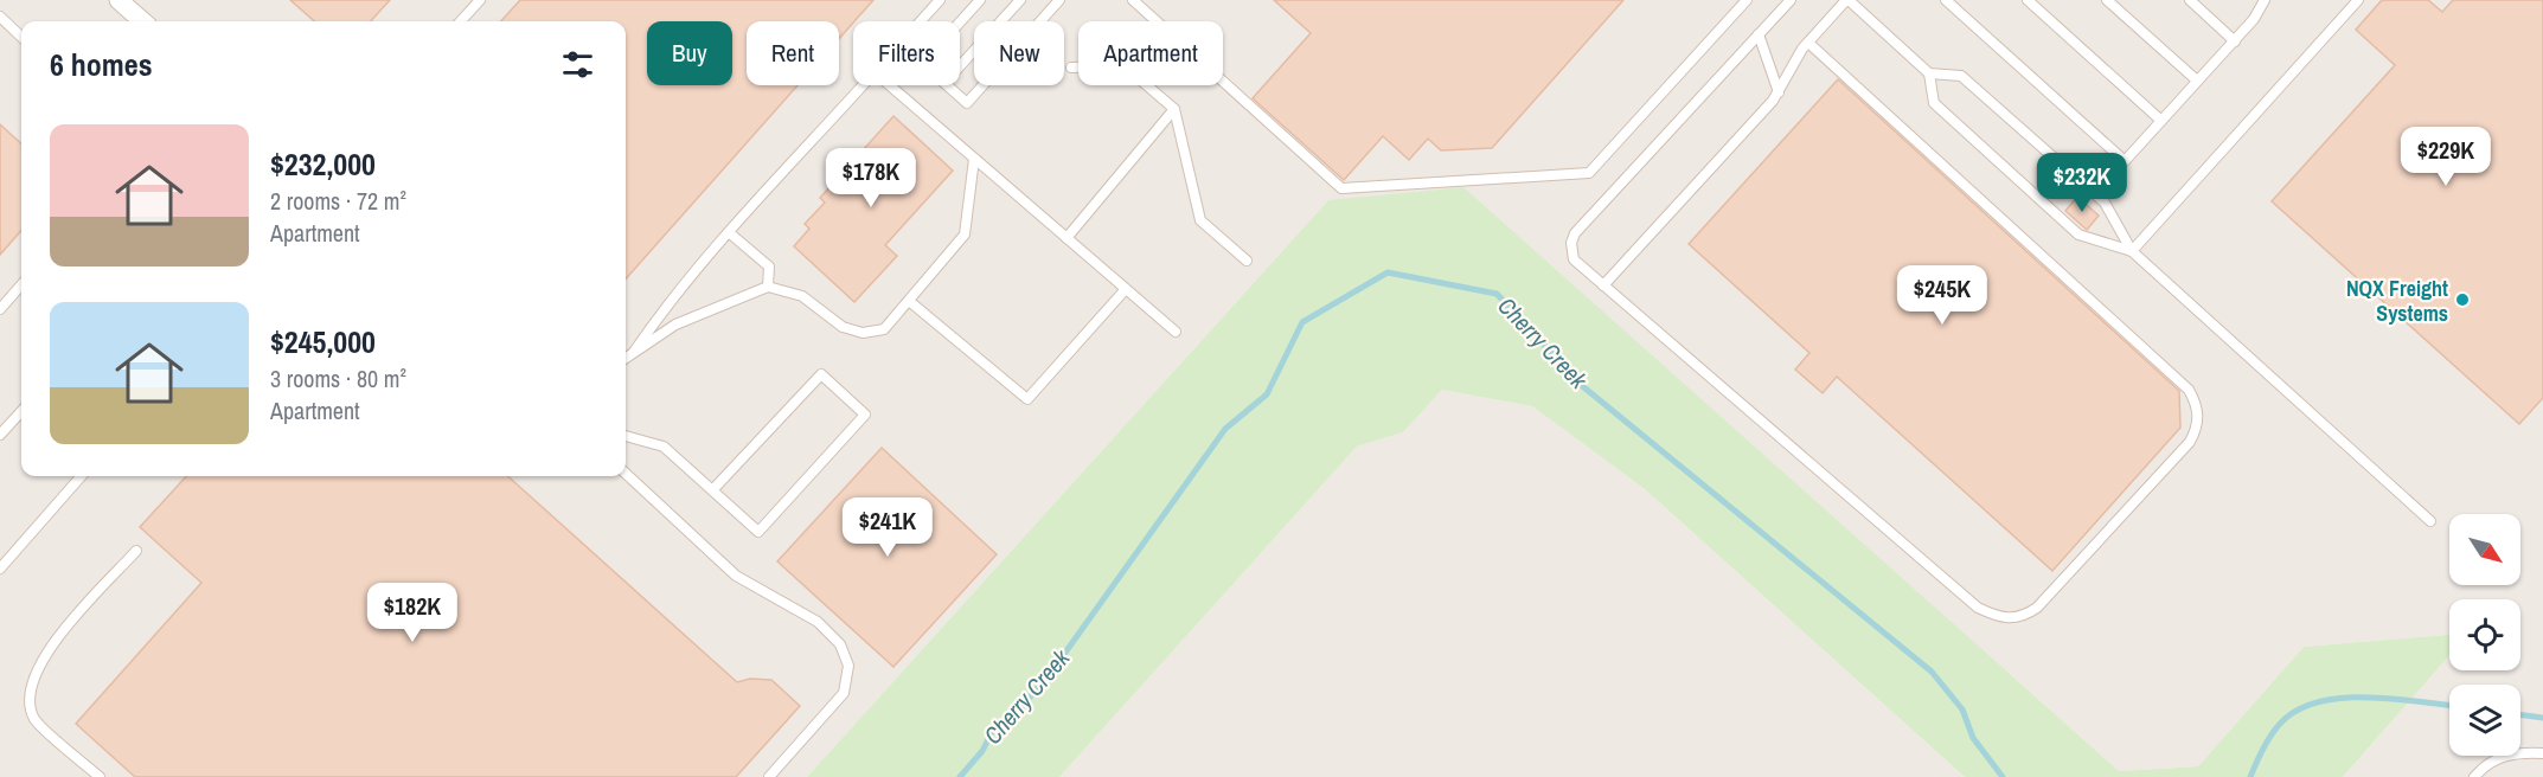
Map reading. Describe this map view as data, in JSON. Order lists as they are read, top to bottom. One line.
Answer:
{"water":["Cherry Creek"],"places":["NQX Freight Systems"],"north":"bottom right","page":{"chip":["Buy","Rent","Filters","New","Apartment"],"heading":"6 homes","list":[{"name":"$232,000","note":"2 rooms · 72 m² · Apartment"},{"name":"$245,000","note":"3 rooms · 80 m² · Apartment"}],"price":["$229K","$178K","$232K","$245K","$241K","$182K"]}}
